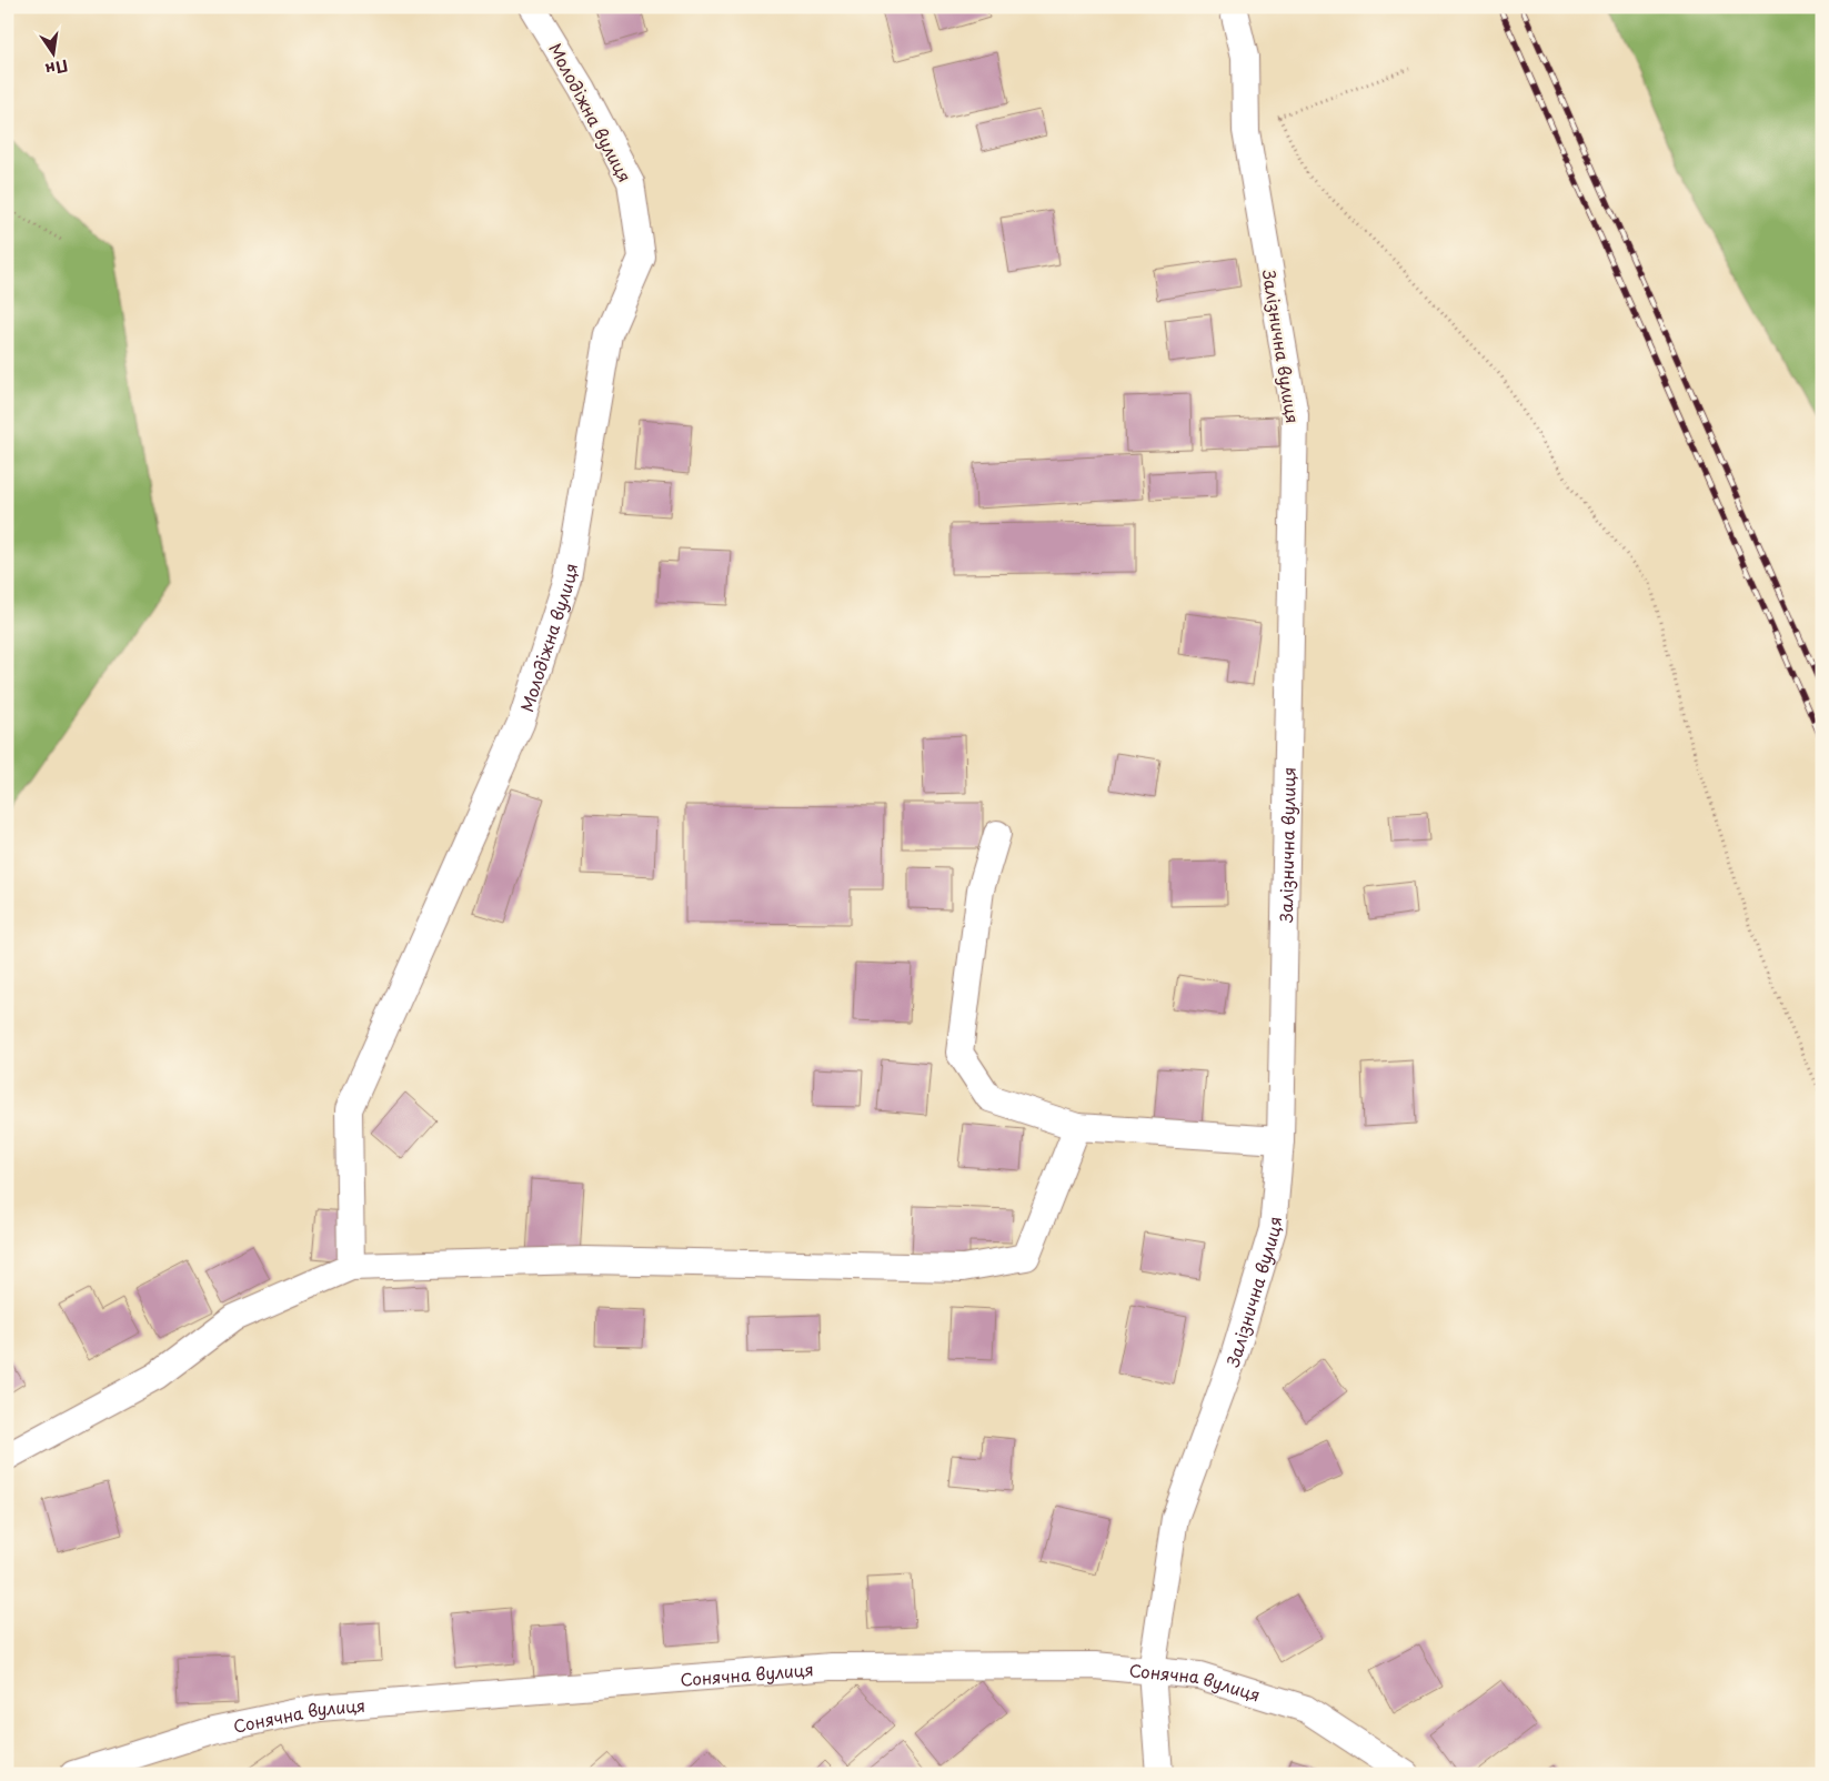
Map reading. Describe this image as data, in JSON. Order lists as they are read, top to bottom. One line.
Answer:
{"streets":{"street":["Молодіжна вулиця","Залізнична вулиця","Сонячна вулиця"]},"crossings":[["Залізнична вулиця","Сонячна вулиця"]],"north":"bottom"}
